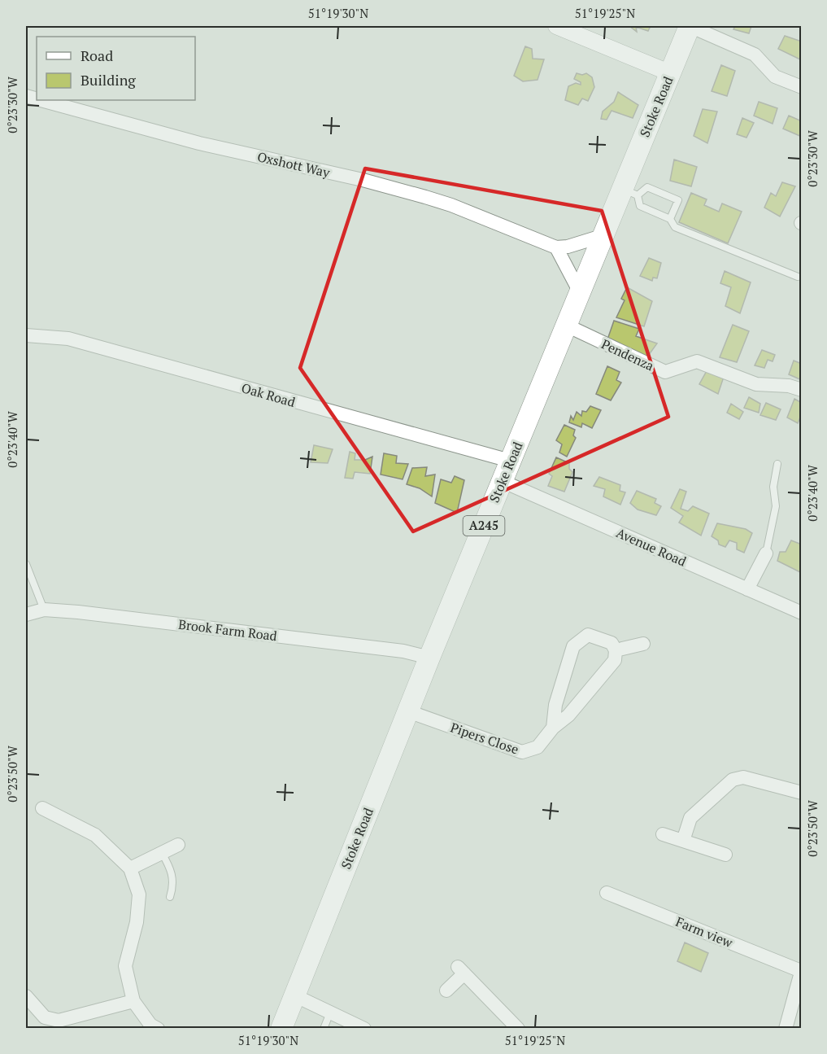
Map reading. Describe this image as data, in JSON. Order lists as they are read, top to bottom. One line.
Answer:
{"streets":{"main road":["Stoke Road","A245"],"street":["Oxshott Way","Pendenza","Oak Road","Avenue Road","Brook Farm Road","Pipers Close","Farm view"]},"crossings":[["Stoke Road","Pendenza"],["Stoke Road","Oak Road"],["Stoke Road","Avenue Road"],["Stoke Road","Brook Farm Road"],["Stoke Road","Pipers Close"]],"legend":["Road","Building"],"coordinates":["51°19'30\"N","51°19'25\"N","0°23'30\"W","0°23'40\"W","0°23'50\"W"]}
